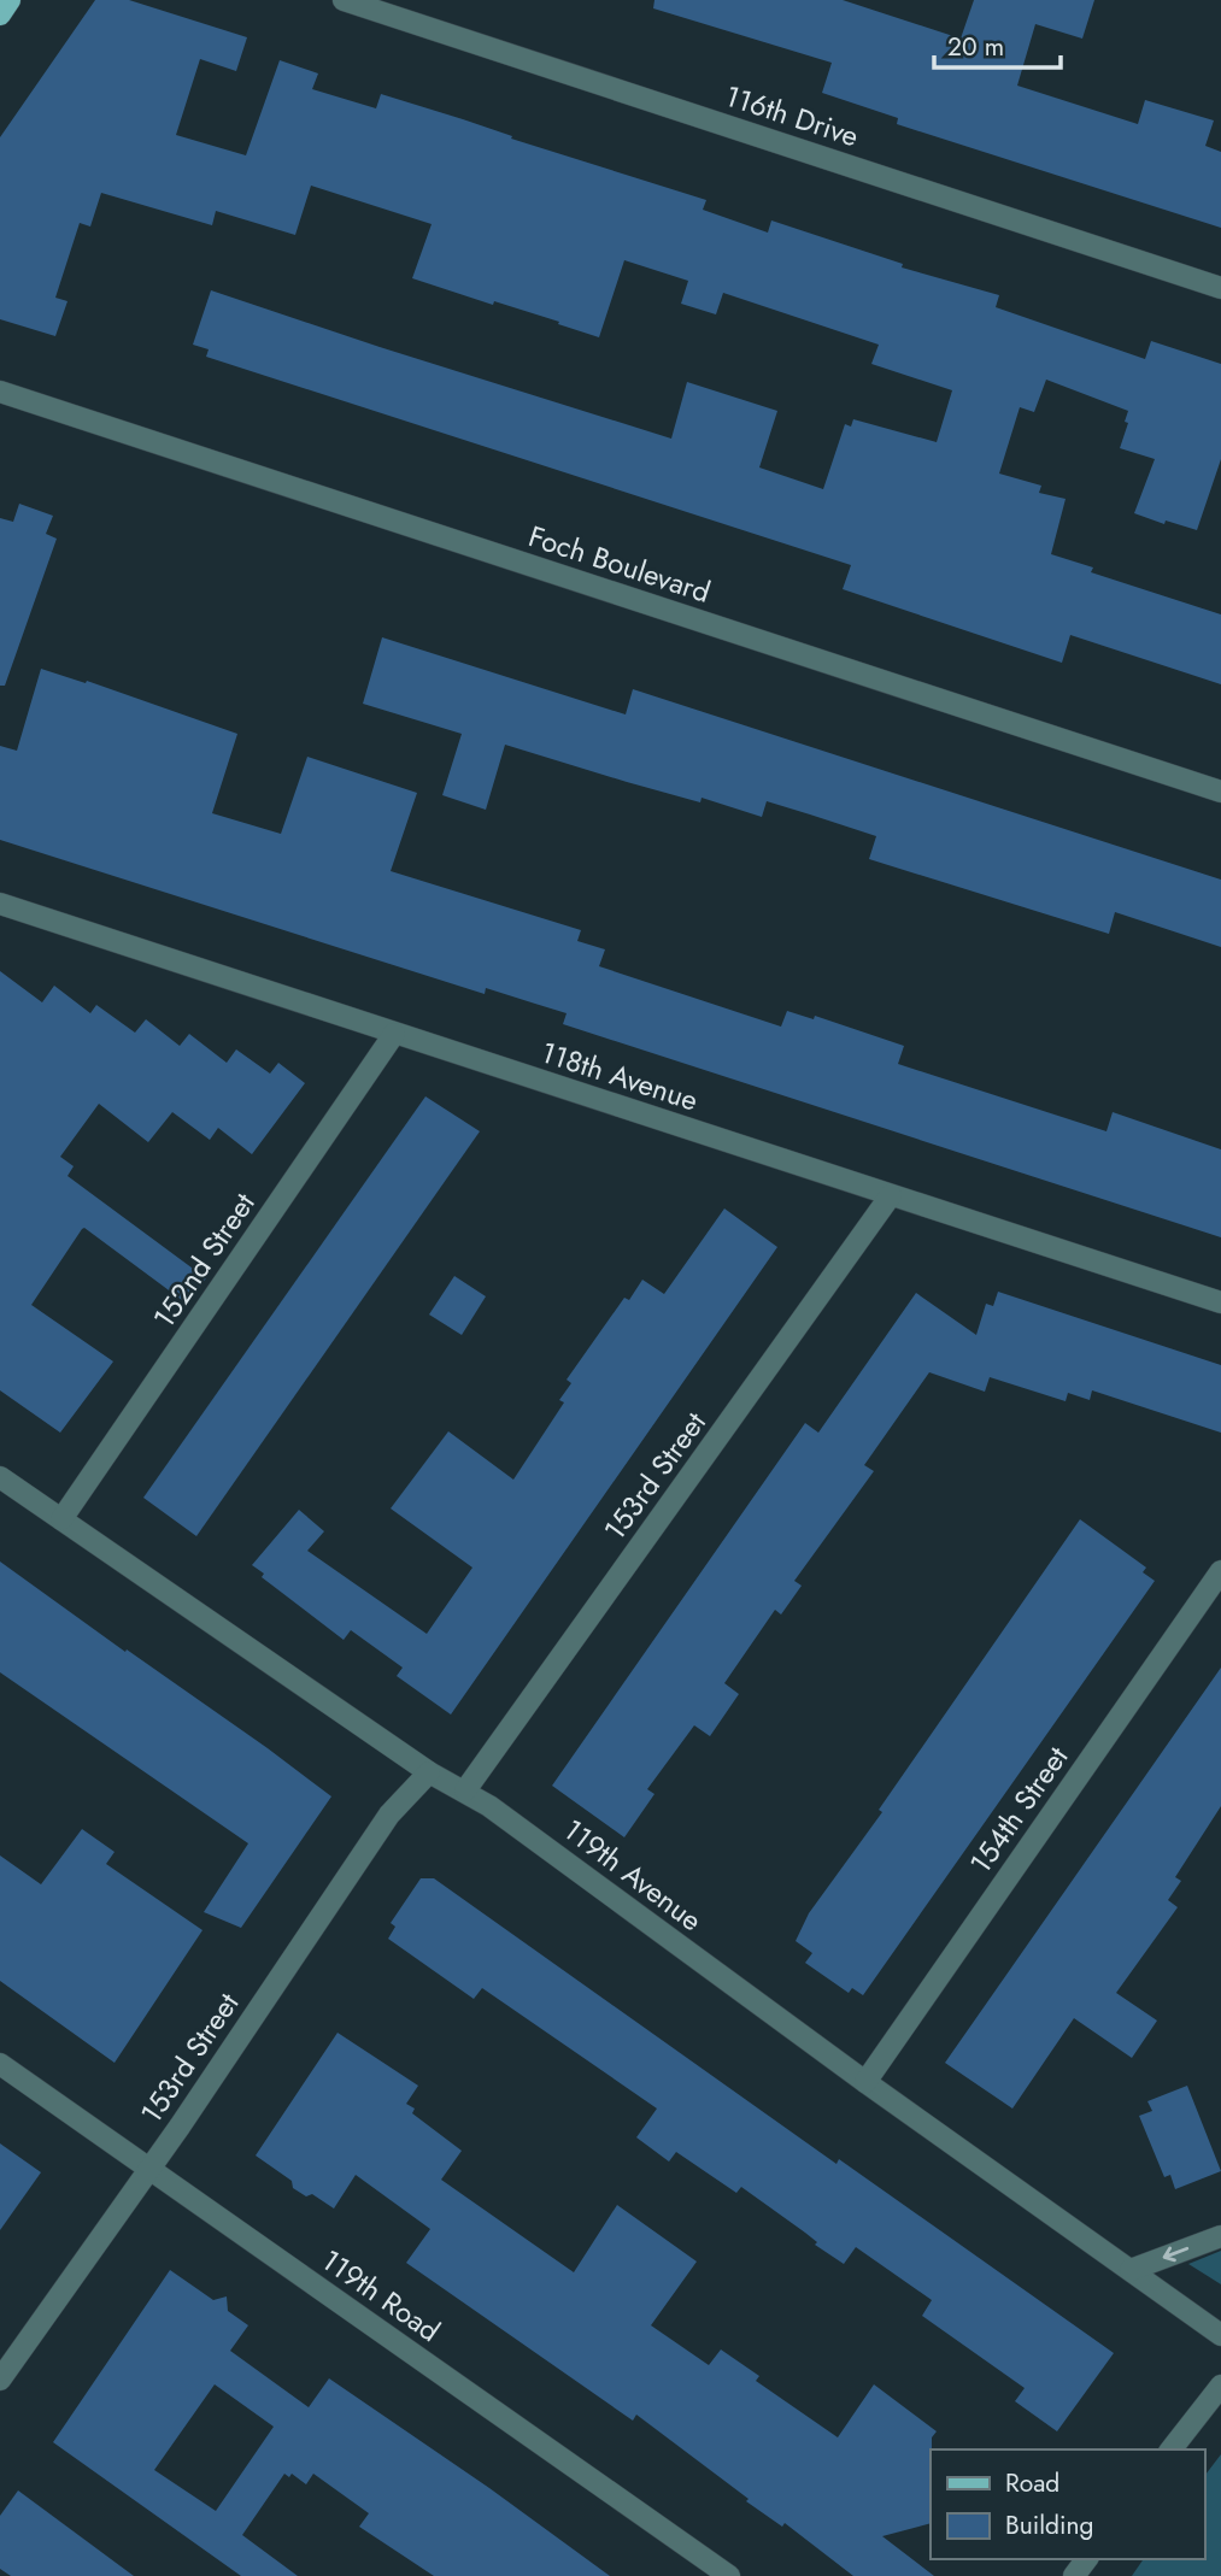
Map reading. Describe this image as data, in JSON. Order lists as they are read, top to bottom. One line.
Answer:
{"streets":{"street":["116th Drive","Foch Boulevard","118th Avenue","152nd Street","153rd Street","154th Street","119th Avenue","119th Road"]},"crossings":[["118th Avenue","152nd Street"],["118th Avenue","153rd Street"],["152nd Street","119th Avenue"],["153rd Street","119th Avenue"],["153rd Street","119th Road"],["154th Street","119th Avenue"]],"legend":["Road","Building"],"scale_bar":"20 m"}
